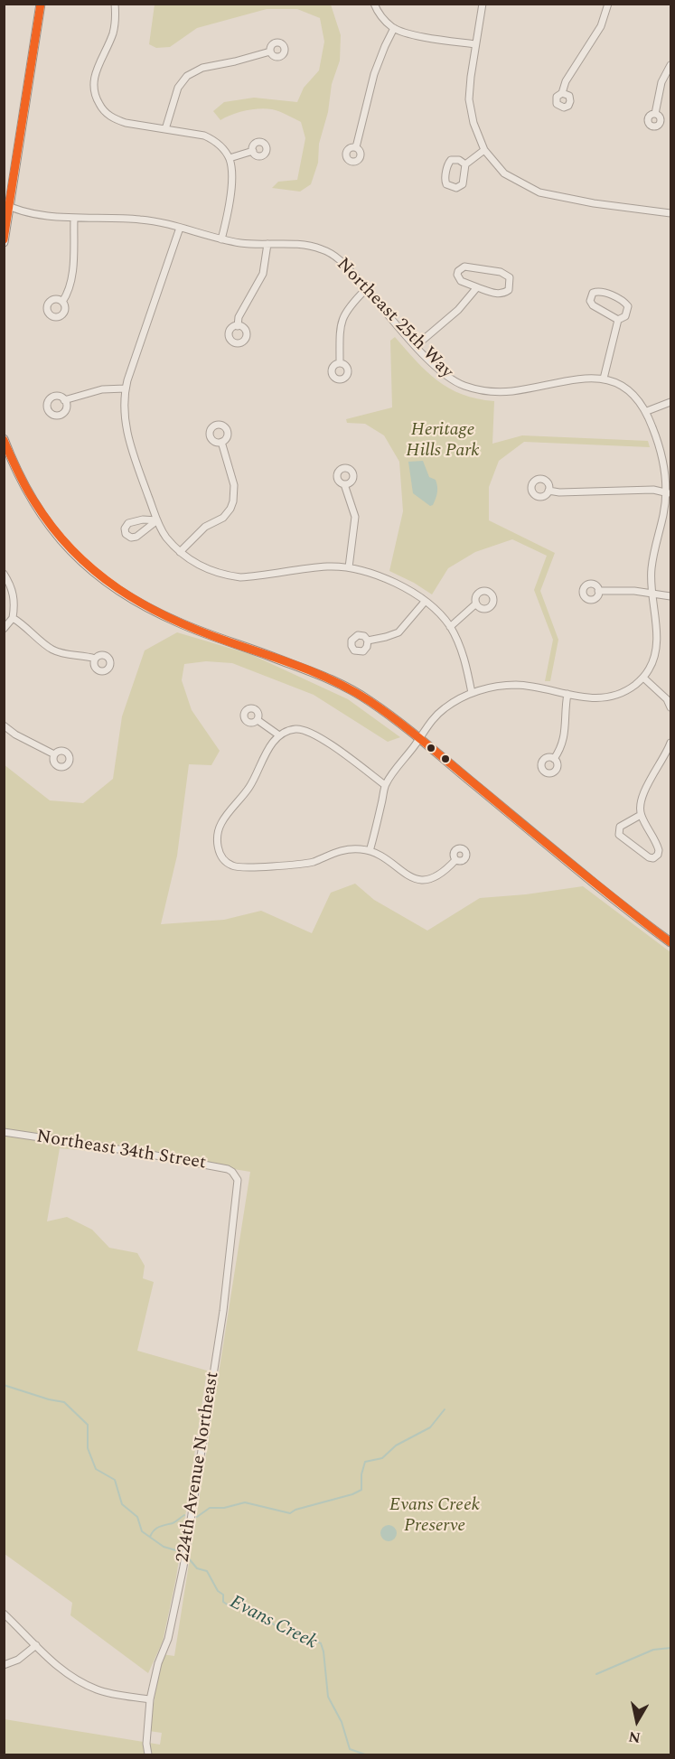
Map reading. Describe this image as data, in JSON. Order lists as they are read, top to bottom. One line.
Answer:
{"streets":{"street":["Northeast 25th Way","Northeast 34th Street","224th Avenue Northeast"]},"crossings":[["Northeast 34th Street","224th Avenue Northeast"]],"water":["Evans Creek"],"parks":["Heritage Hills Park","Evans Creek Preserve"],"north":"bottom"}
